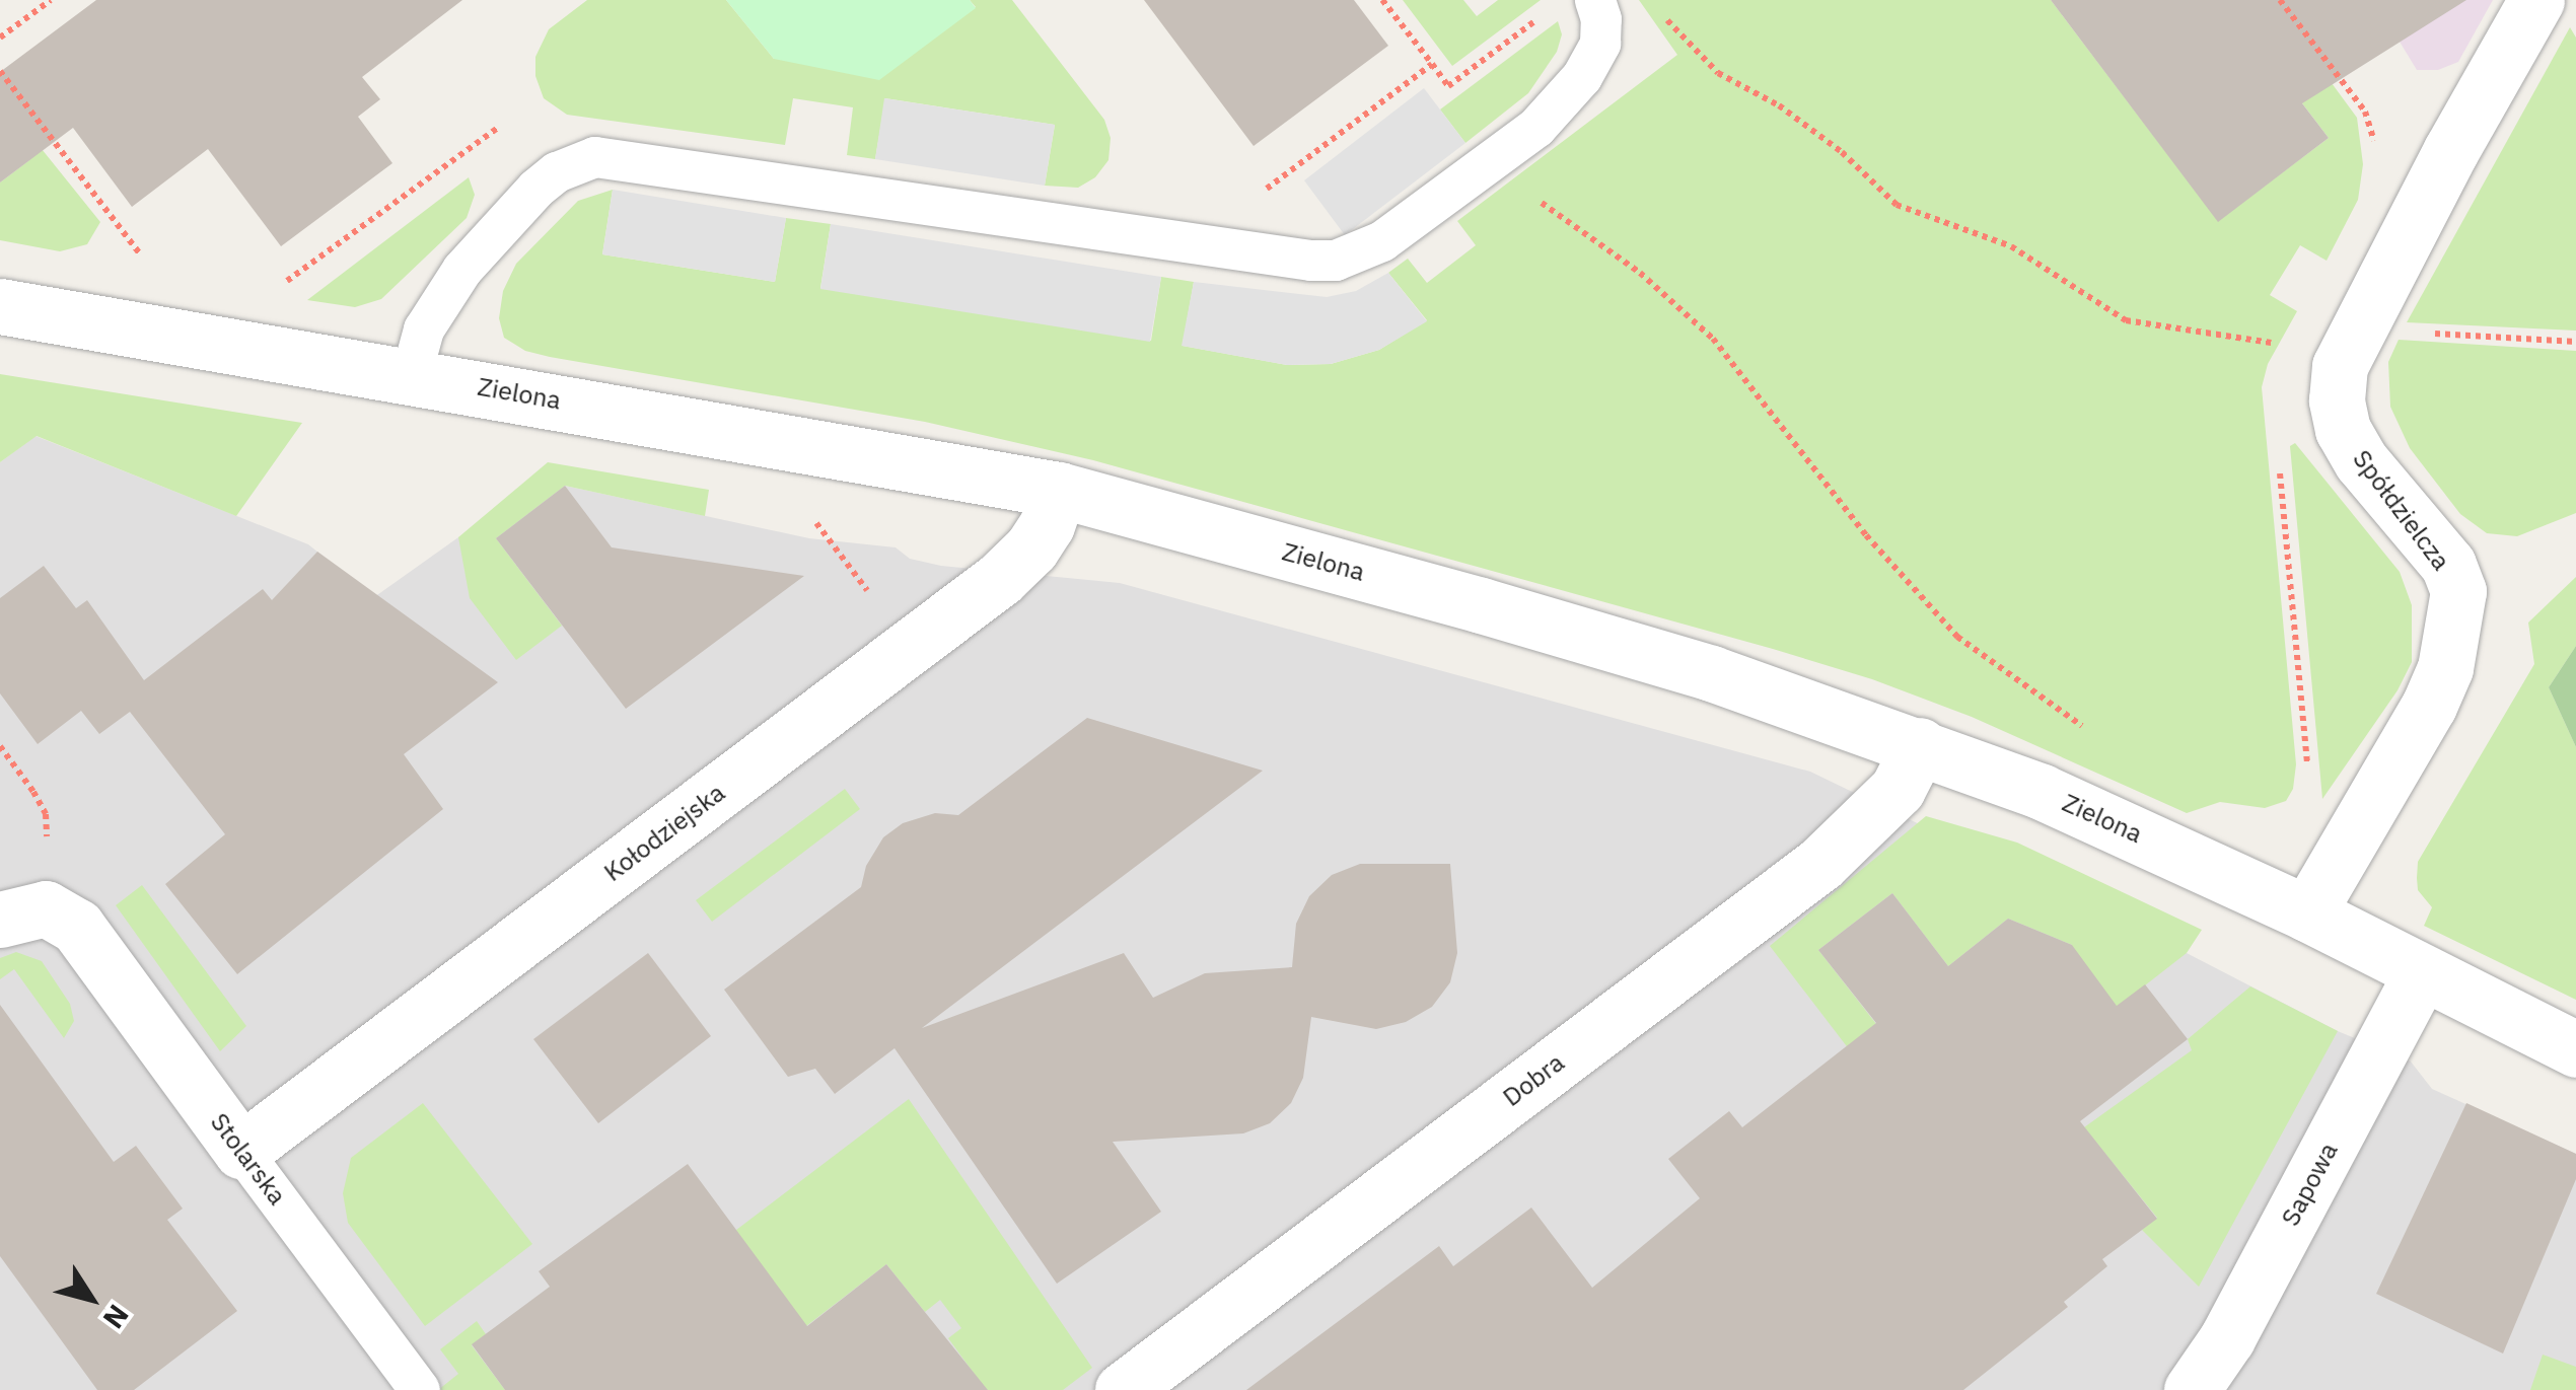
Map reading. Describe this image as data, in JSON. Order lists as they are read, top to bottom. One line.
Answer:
{"streets":{"street":["Zielona","Spółdzielcza","Kołodziejska","Dobra","Stolarska","Sapowa"]},"crossings":[["Zielona","Spółdzielcza"],["Zielona","Kołodziejska"],["Zielona","Dobra"],["Zielona","Sapowa"],["Kołodziejska","Stolarska"]],"north":"bottom right"}
